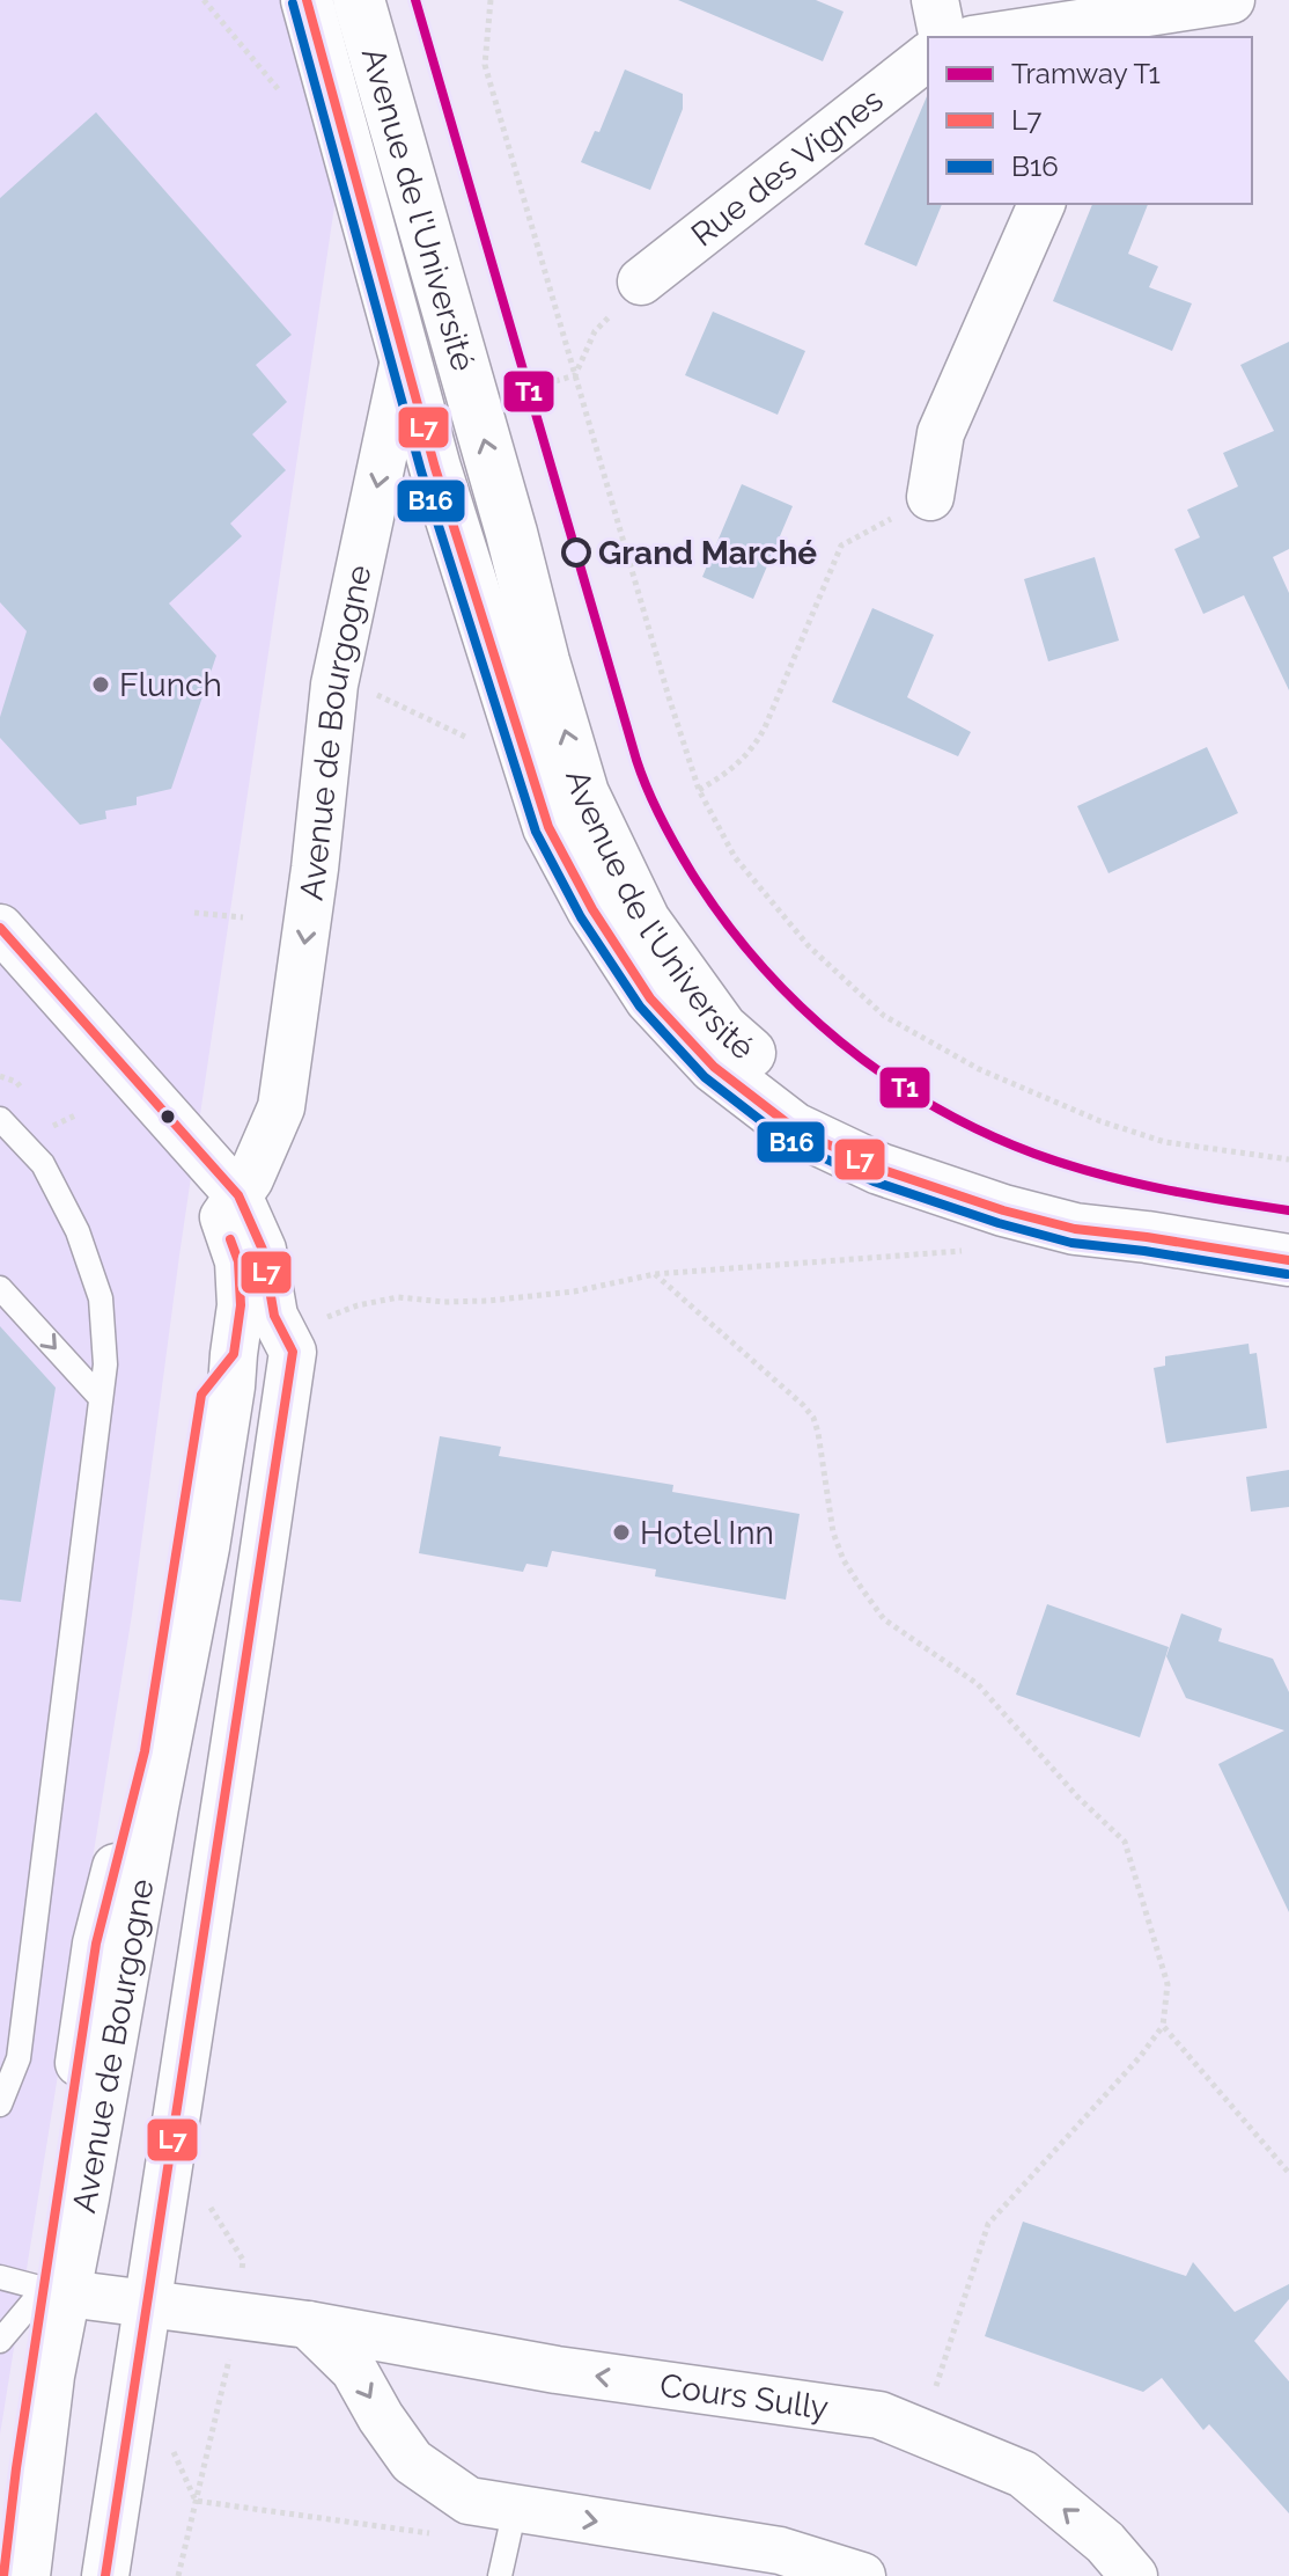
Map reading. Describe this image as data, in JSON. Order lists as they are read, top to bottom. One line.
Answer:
{"streets":{"main road":["Avenue de l'Université"],"street":["Rue des Vignes","Avenue de Bourgogne","Cours Sully"]},"crossings":[["Avenue de l'Université","Avenue de Bourgogne"],["Avenue de Bourgogne","Cours Sully"]],"places":["Grand Marché","Flunch","Hotel Inn"],"lines":["tram line T1","transit line L7","transit line B16"],"legend":["Tramway T1","L7","B16"]}
